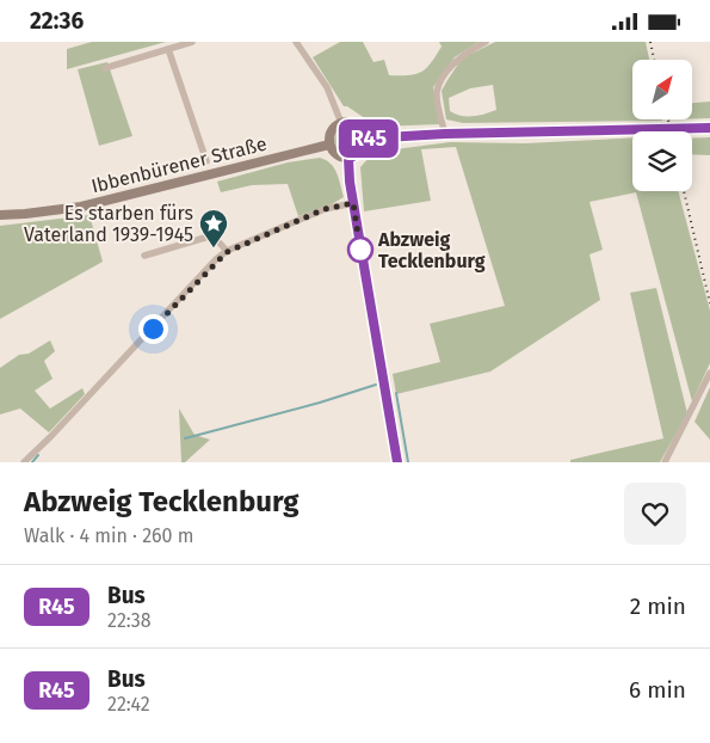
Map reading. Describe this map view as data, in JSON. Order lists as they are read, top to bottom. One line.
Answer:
{"streets":{"main road":["Ibbenbürener Straße"]},"places":{"place":["Es starben fürs Vaterland 1939-1945"],"other":["Abzweig Tecklenburg"]},"lines":["bus line R45"],"north":"top right","page":{"status":"22:36","on_map":"R45","heading":["Abzweig Tecklenburg","Walk · 4 min · 260 m"],"list":[{"mark":"R45","name":"Bus","note":"22:38","value":"2 min"},{"mark":"R45","name":"Bus","note":"22:42","value":"6 min"}]}}
